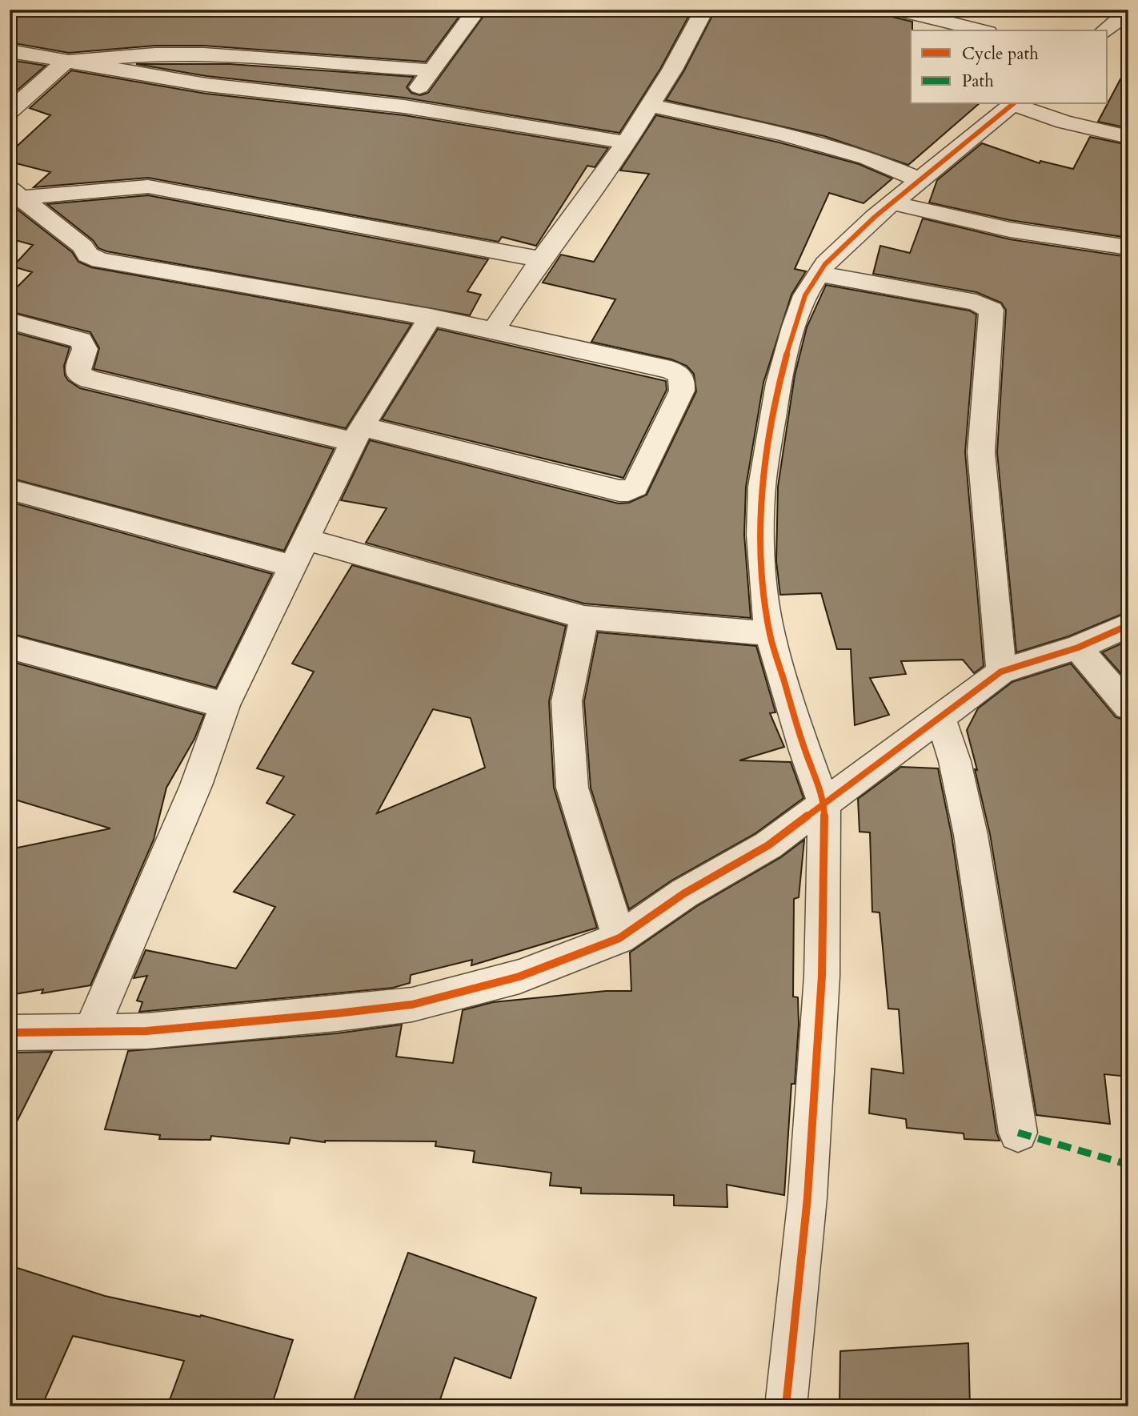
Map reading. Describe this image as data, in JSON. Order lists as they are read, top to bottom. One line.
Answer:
{"legend":["Cycle path","Path"]}
